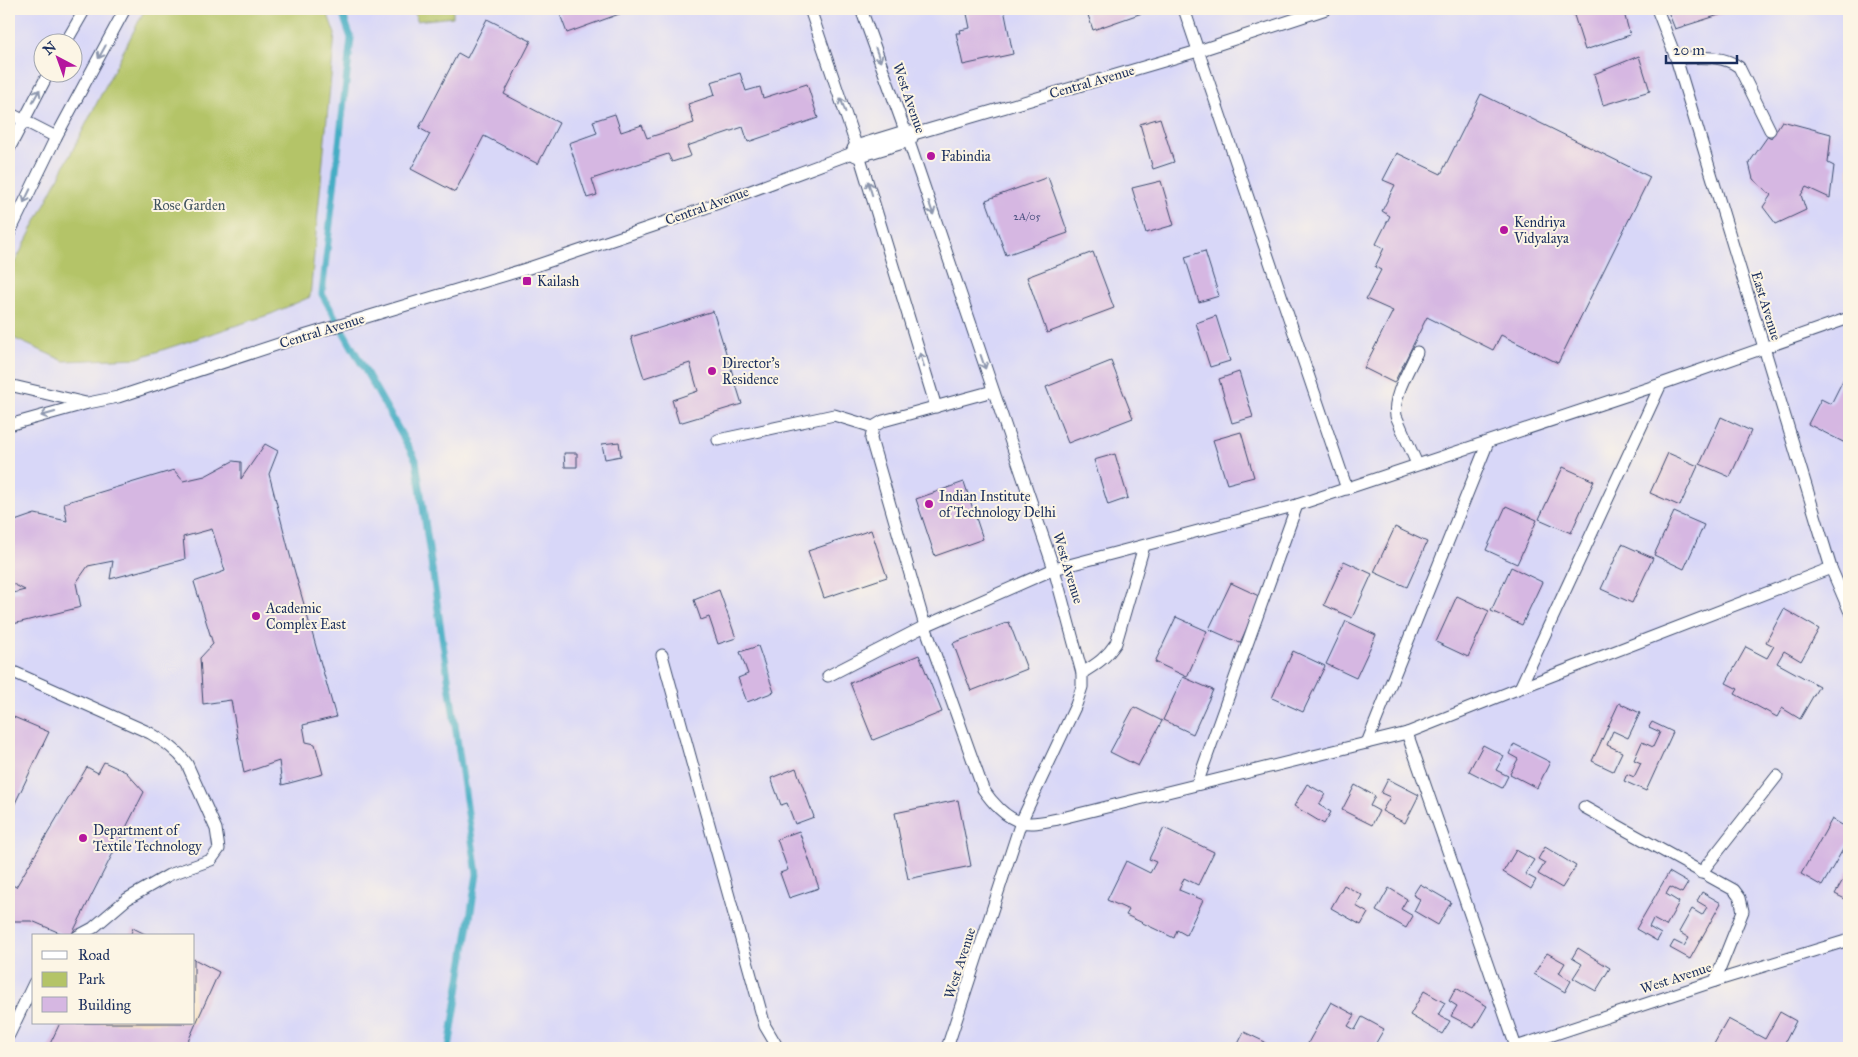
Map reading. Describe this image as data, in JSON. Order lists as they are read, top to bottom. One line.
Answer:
{"streets":{"street":["Central Avenue"],"lane":["West Avenue","East Avenue"]},"crossings":[["Central Avenue","West Avenue"]],"parks":["Rose Garden"],"places":{"other":["Fabindia","Kendriya Vidyalaya","Director's Residence","Indian Institute of Technology Delhi","Academic Complex East","Department of Textile Technology"],"transit":["Kailash"]},"house_numbers":["2A/05"],"legend":["Road","Park","Building"],"scale_bar":"20 m","north":"top left"}
